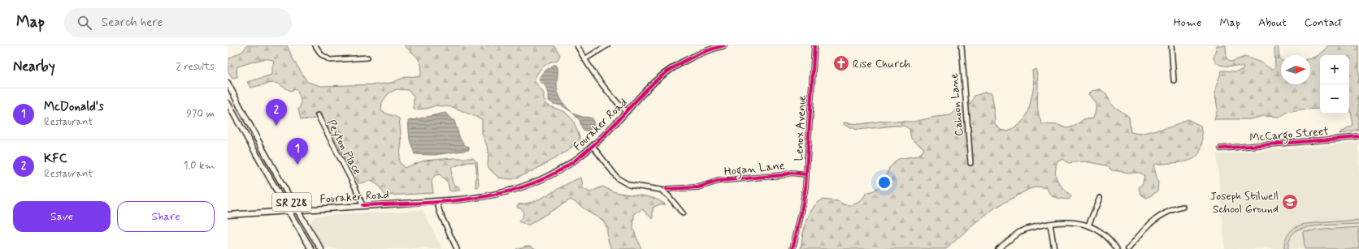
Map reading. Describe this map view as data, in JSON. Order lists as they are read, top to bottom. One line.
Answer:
{"streets":{"main road":["Fouraker Road","SR 228"],"street":["Cahoon Lane","Lenox Avenue","McCargo Street","Peyton Place","Hogan Lane"]},"crossings":[["Fouraker Road","Peyton Place"],["Fouraker Road","SR 228"],["Lenox Avenue","Hogan Lane"]],"places":{"church":["Rise Church"],"school or university":["Joseph Stilwell School Ground"]},"north":"right","page":{"header":"Map","search":"Search here","nav":["Home","Map","About","Contact"],"heading":["Nearby","2 results"],"map_buttons":["+","−"],"list":[{"mark":"1","name":"McDonald's","note":"Restaurant","value":"970 m"},{"mark":"2","name":"KFC","note":"Restaurant","value":"1.0 km"}],"pins":["2","1"],"buttons":["Save","Share"]}}
